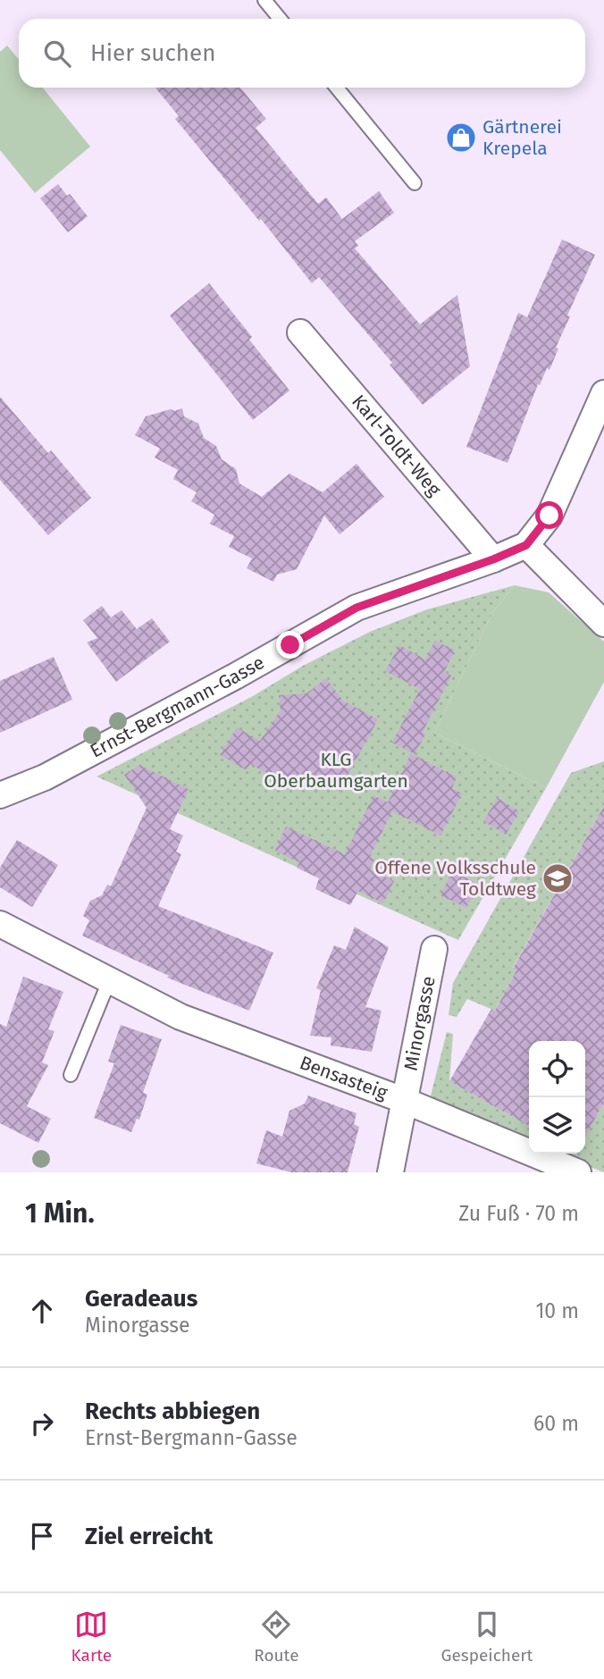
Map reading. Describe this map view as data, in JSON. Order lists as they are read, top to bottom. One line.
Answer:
{"streets":{"street":["Karl-Toldt-Weg","Ernst-Bergmann-Gasse","Minorgasse","Bensasteig"]},"crossings":[["Karl-Toldt-Weg","Ernst-Bergmann-Gasse"],["Minorgasse","Bensasteig"]],"parks":["KLG Oberbaumgarten"],"places":{"shop":["Gärtnerei Krepela"],"school or university":["Offene Volksschule Toldtweg"]},"page":{"search":"Hier suchen","heading":["1 Min.","Zu Fuß · 70 m"],"list":[["Geradeaus","Minorgasse","10 m"],["Rechts abbiegen","Ernst-Bergmann-Gasse","60 m"],"Ziel erreicht"],"nav":["Karte","Route","Gespeichert"]}}
